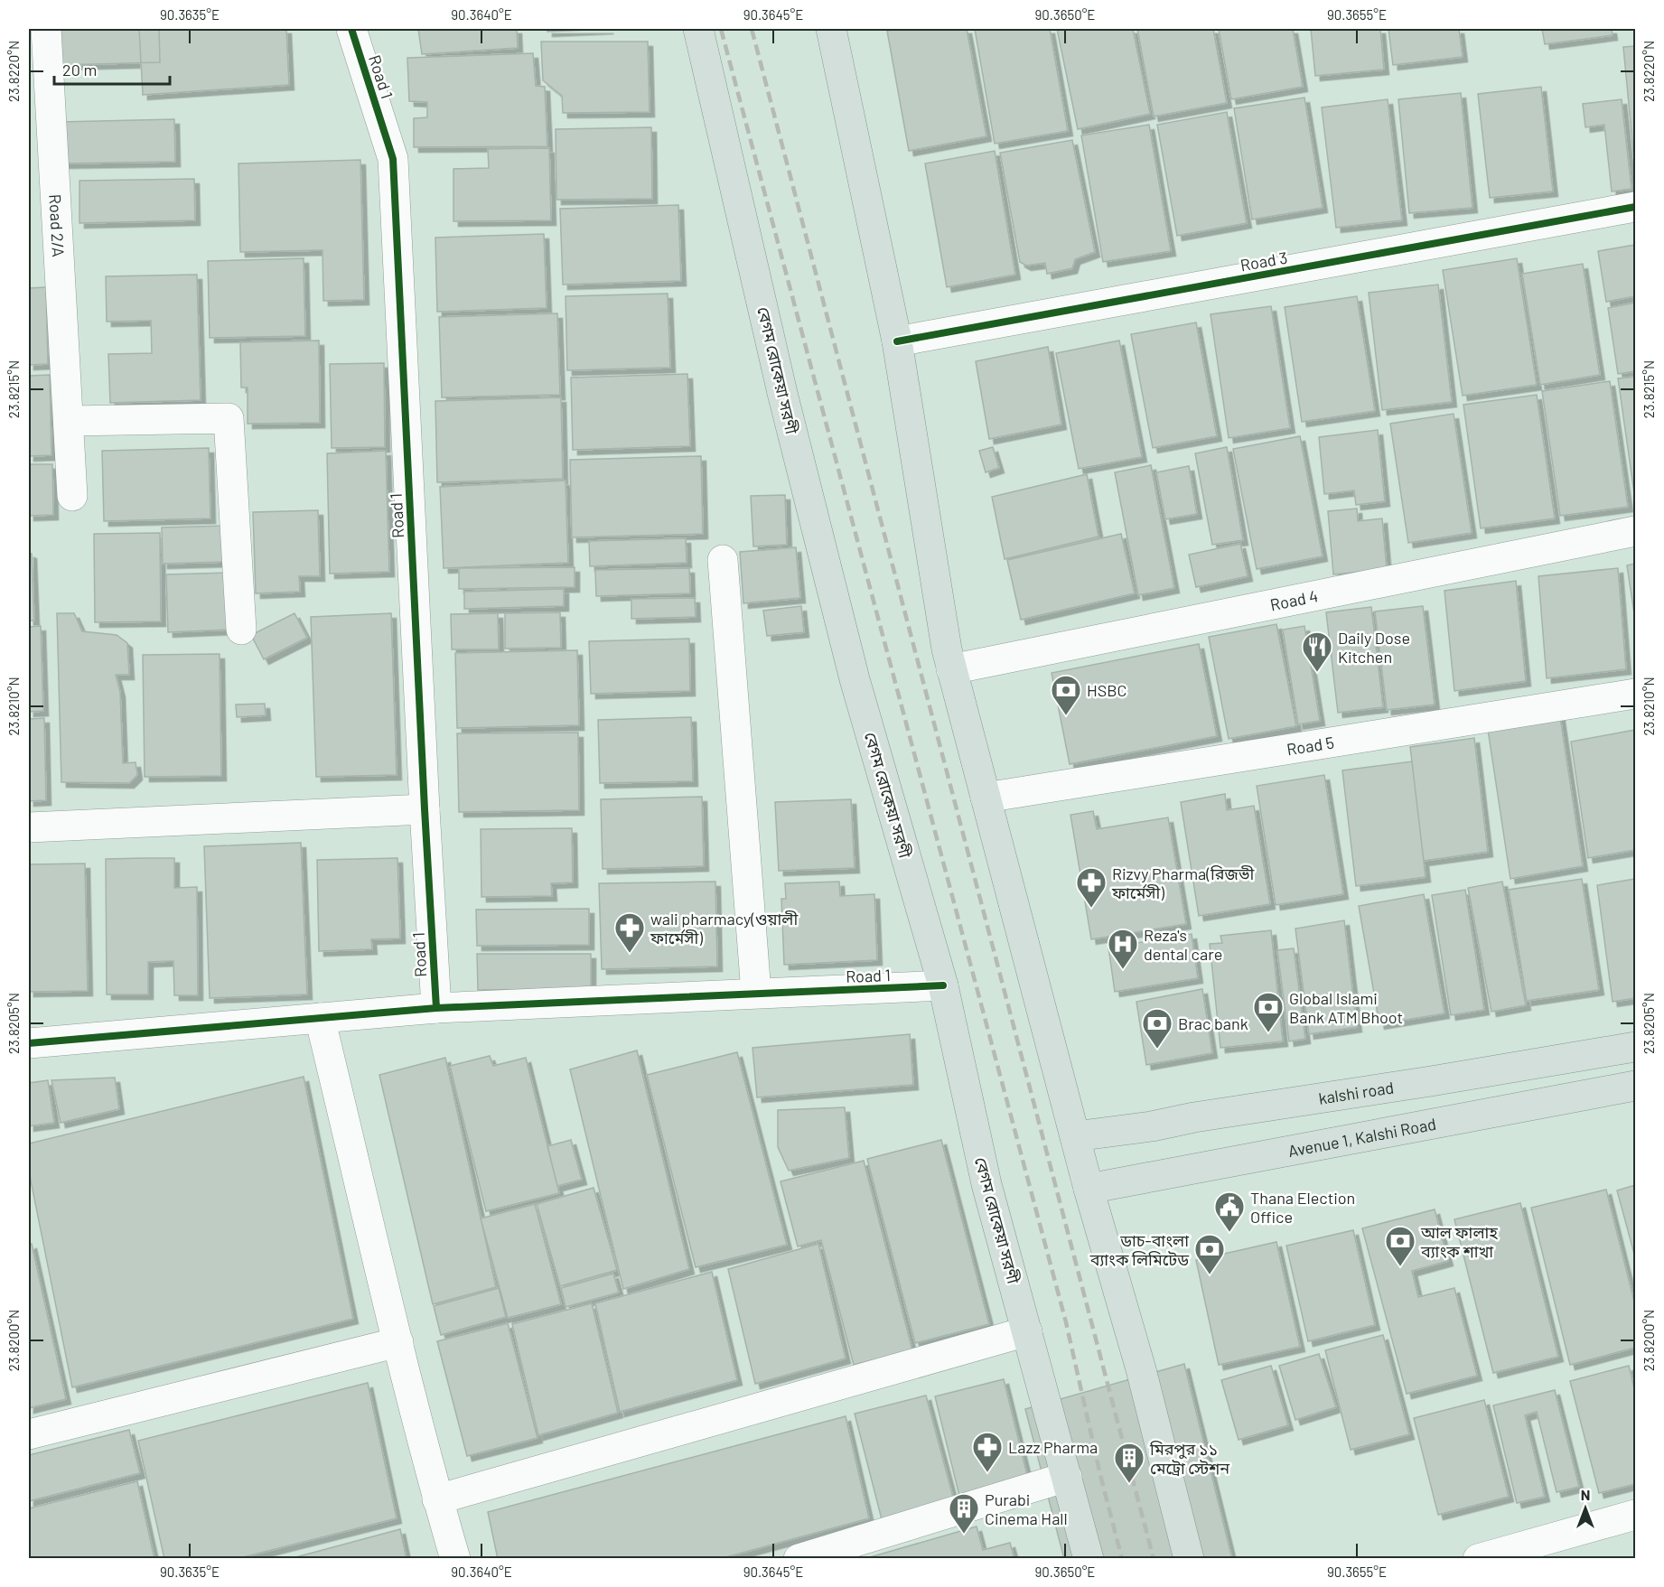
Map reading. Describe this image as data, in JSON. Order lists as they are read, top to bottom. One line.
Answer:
{"streets":{"main road":["বেগম রোকেয়া সরণী","kalshi road","Avenue 1, Kalshi Road"],"street":["Road 1","Road 2/A","Road 3","Road 4","Road 5"]},"crossings":[["Road 1","বেগম রোকেয়া সরণী"]],"places":{"restaurant":["Daily Dose Kitchen"],"bank":["HSBC","Global Islami Bank ATM Bhoot","Brac bank","আল ফালাহ ব্যাংক শাখা","ডাচ-বাংলা ব্যাংক লিমিটেড"],"pharmacy":["Rizvy Pharma(রিজভী ফার্মেসী)","wali pharmacy(ওয়ালী ফার্মেসী)","Lazz Pharma"],"hospital":["Reza's dental care"],"public building":["Thana Election Office"],"building":["মিরপুর ১১ মেট্রো স্টেশন","Purabi Cinema Hall"]},"scale_bar":"20 m","north":"top","coordinates":["90.3635°E","90.3640°E","90.3645°E","90.3650°E","90.3655°E","23.8220°N","23.8215°N","23.8210°N","23.8205°N","23.8200°N"]}
